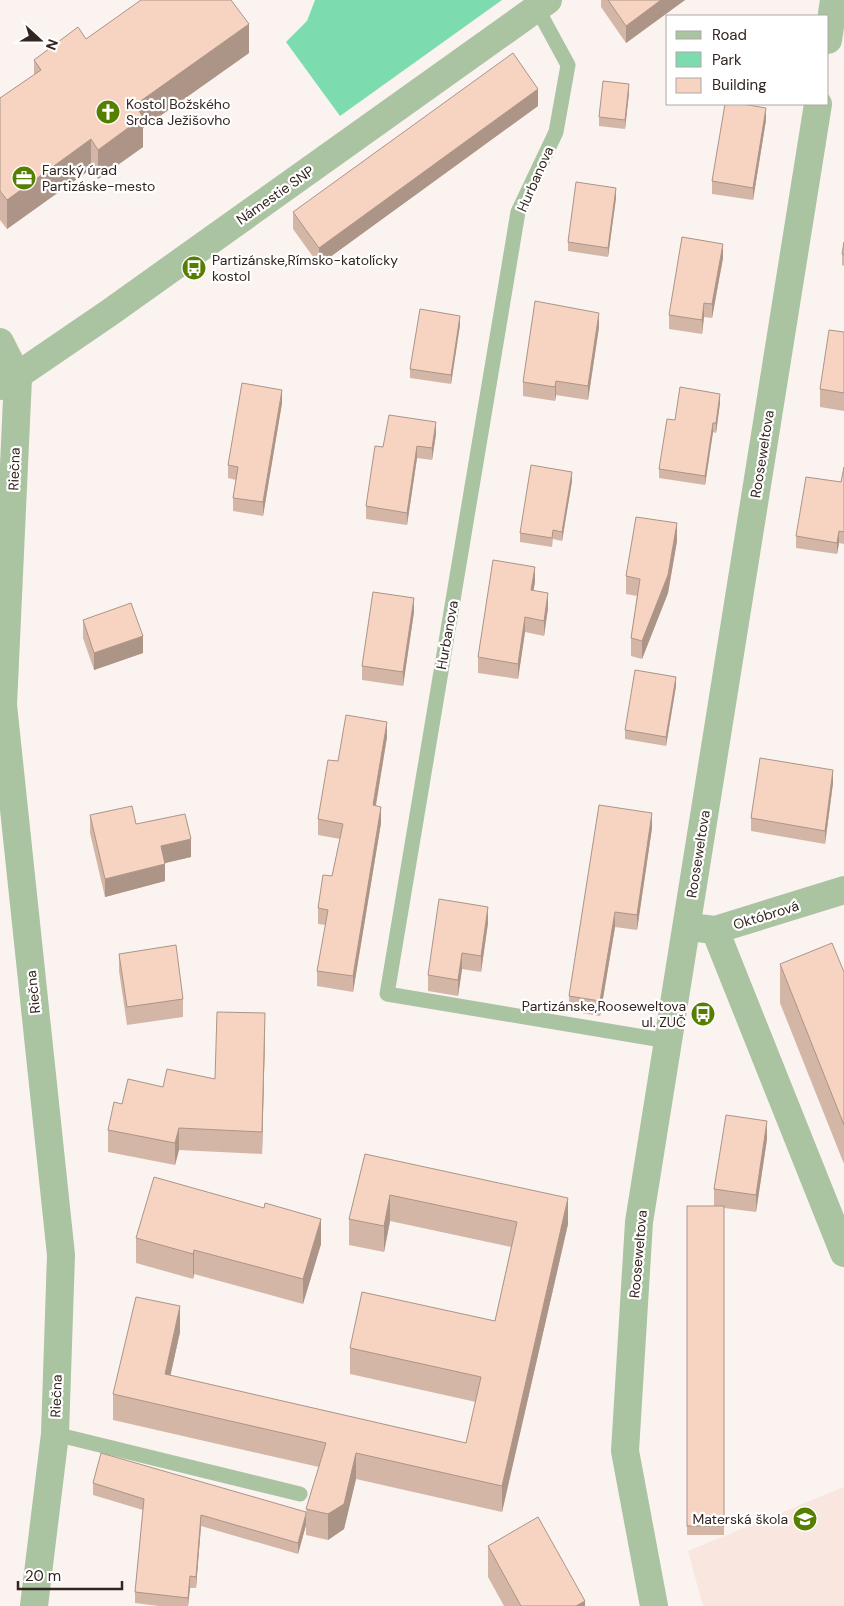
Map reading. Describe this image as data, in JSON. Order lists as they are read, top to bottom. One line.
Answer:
{"streets":{"street":["Námestie SNP","Rooseweltova","Riečna","Októbrová"],"lane":["Hurbanova"]},"crossings":[["Hurbanova","Námestie SNP"],["Hurbanova","Rooseweltova"],["Námestie SNP","Riečna"],["Rooseweltova","Októbrová"]],"places":{"church":["Kostol Božského Srdca Ježišovho"],"office":["Farský úrad Partizáske-mesto"],"bus stop":["Partizánske,Rímsko-katolícky kostol","Partizánske,Rooseweltova ul. ZUČ"],"school or university":["Materská škola"]},"legend":["Road","Park","Building"],"scale_bar":"20 m","north":"right"}
